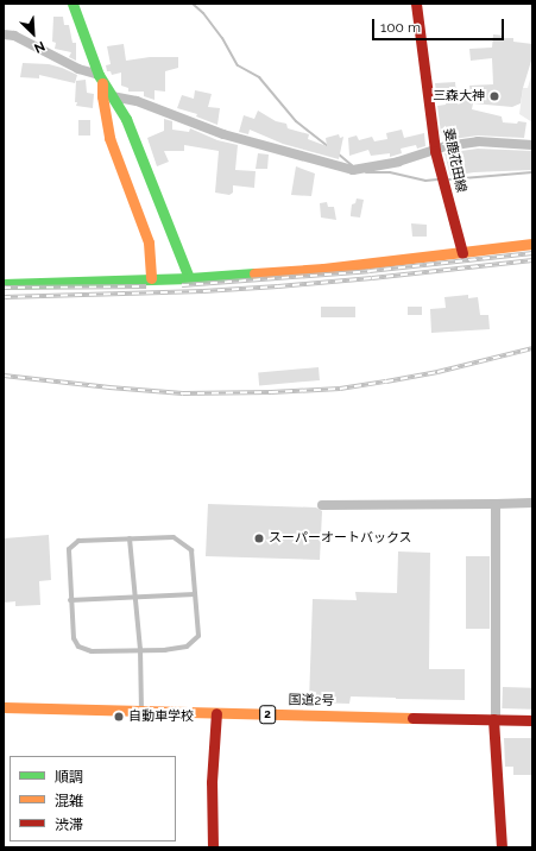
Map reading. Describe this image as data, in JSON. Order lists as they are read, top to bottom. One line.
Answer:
{"streets":{"main road":["妻鹿花田線","国道2号","2"]},"places":["三森大神","スーパーオートバックス","自動車学校"],"legend":["順調","混雑","渋滞"],"scale_bar":"100 m","north":"bottom right"}
